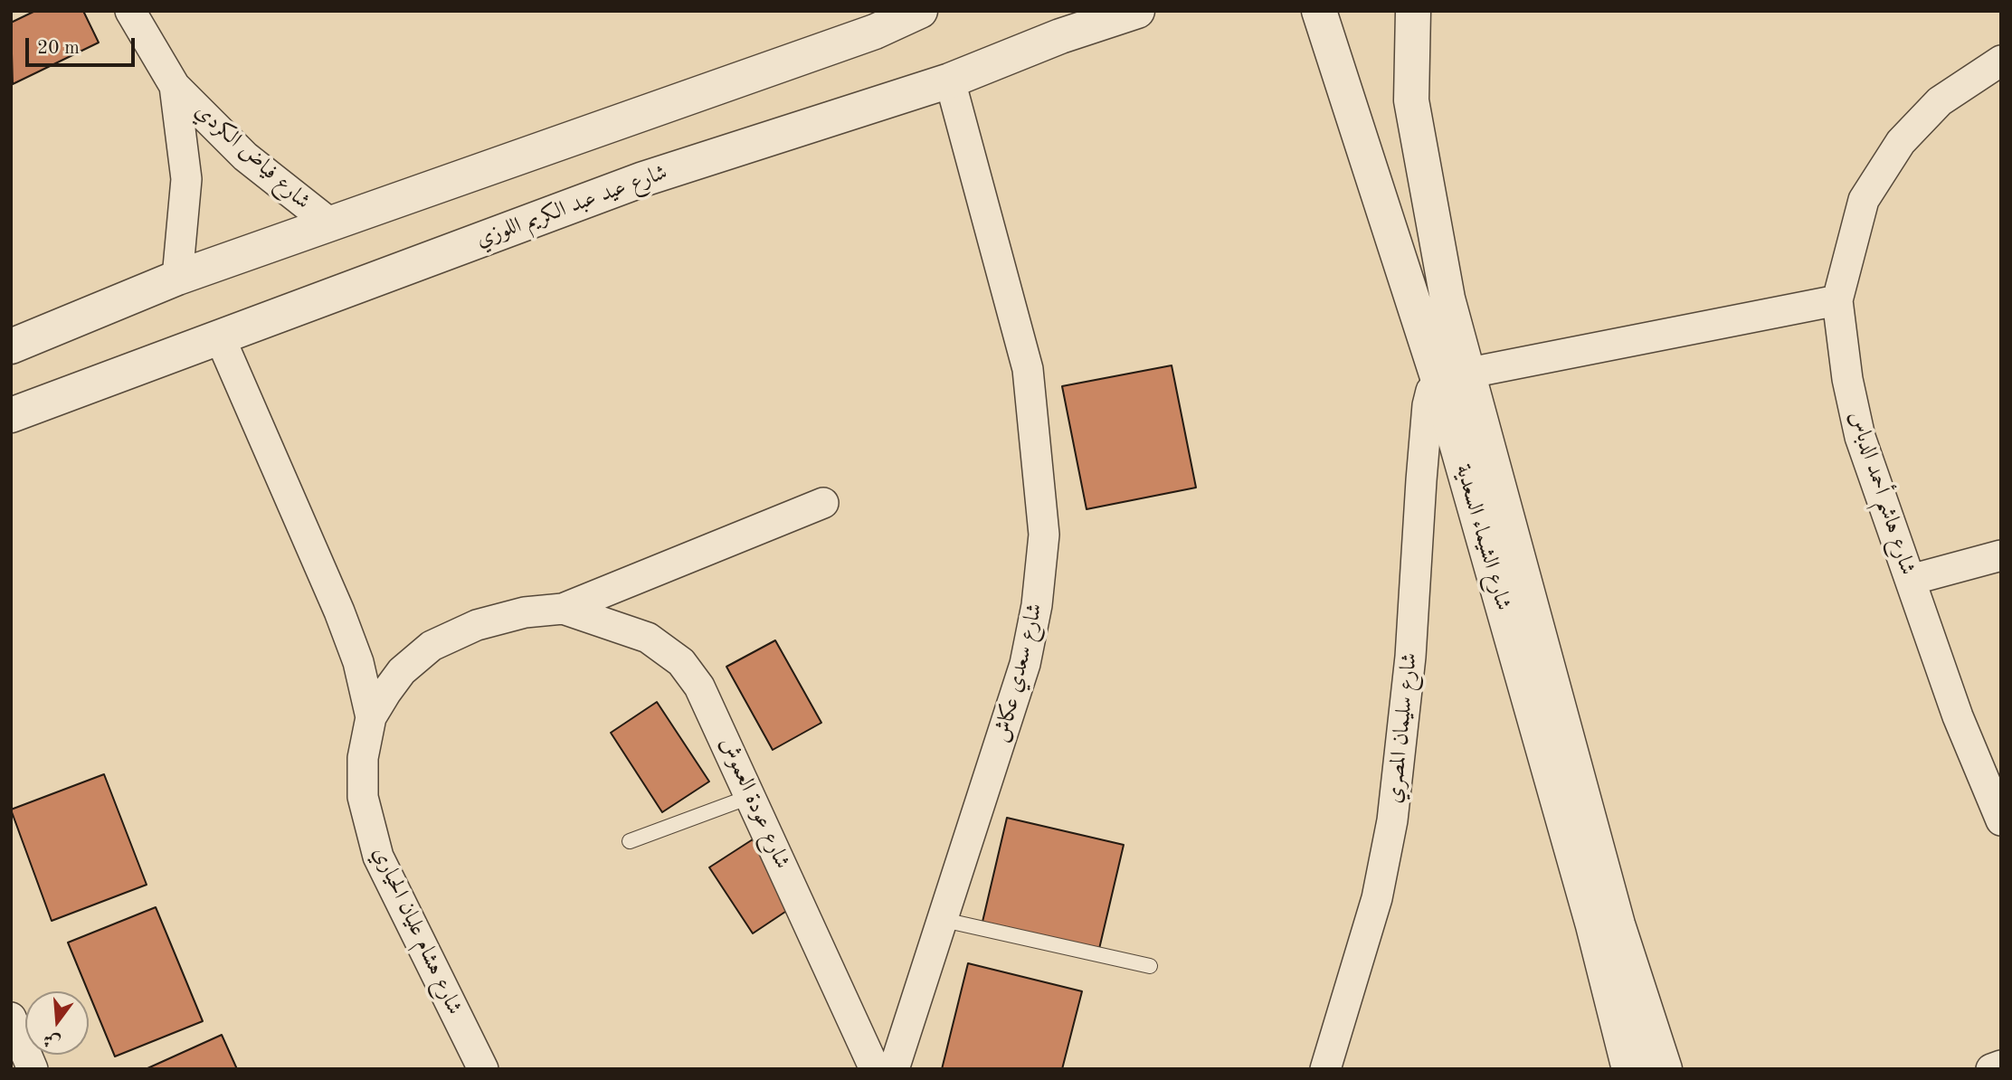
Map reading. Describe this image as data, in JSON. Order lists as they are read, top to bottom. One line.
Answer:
{"streets":{"street":["شارع فياض الكردي","شارع عيد عبد الكريم اللوزي","شارع هاشم أحمد الدباس","شارع الشيماء السعدية","شارع سعدي عكاش","شارع سليمان المصري","شارع عودة العموش","شارع هشام عليان الحياري"]},"crossings":[["شارع عيد عبد الكريم اللوزي","شارع سعدي عكاش"],["شارع الشيماء السعدية","شارع سليمان المصري"],["شارع عودة العموش","شارع هشام عليان الحياري"]],"scale_bar":"20 m","north":"bottom"}
